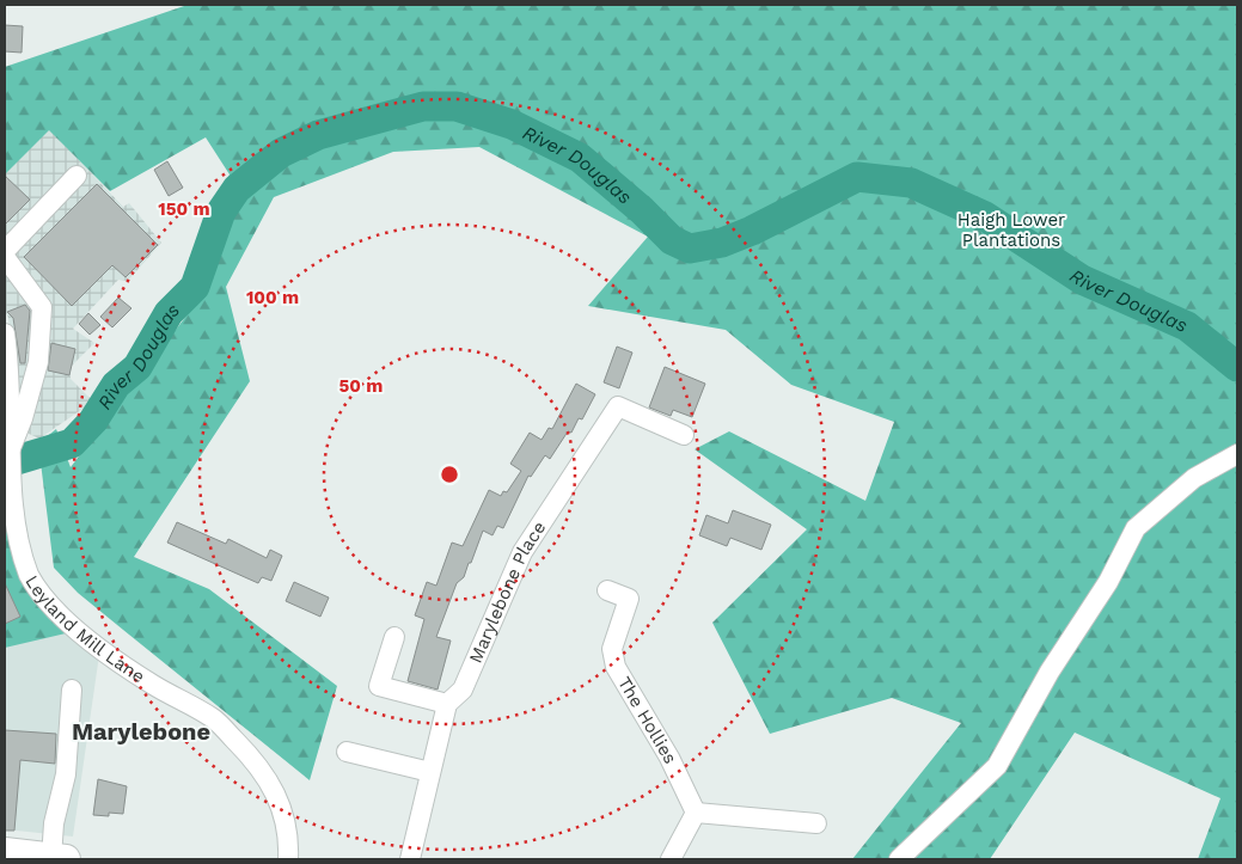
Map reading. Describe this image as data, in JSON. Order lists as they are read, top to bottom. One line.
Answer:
{"streets":{"street":["Marylebone Place","Leyland Mill Lane","The Hollies"]},"districts":["Marylebone"],"water":["River Douglas"],"parks":["Haigh Lower Plantations"],"rings":["150 m","100 m","50 m"]}
